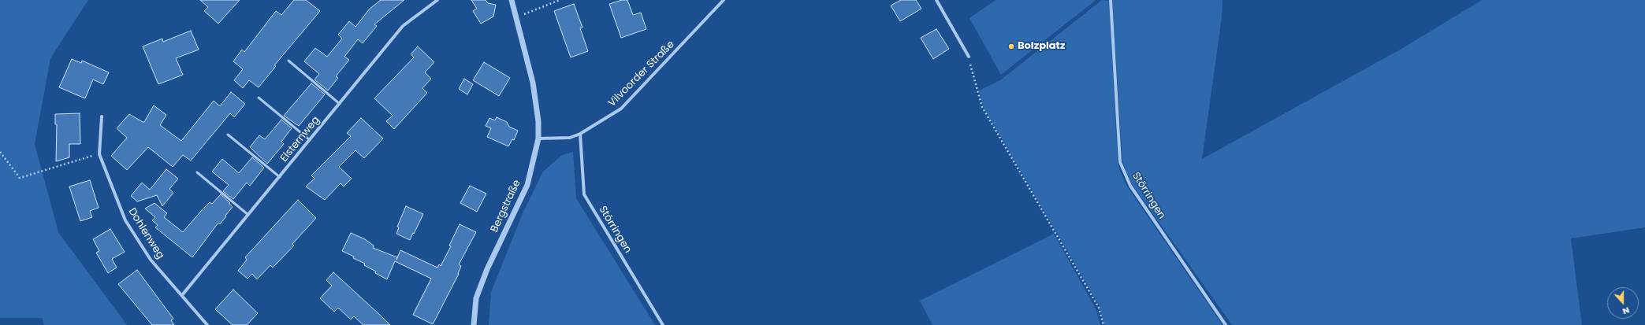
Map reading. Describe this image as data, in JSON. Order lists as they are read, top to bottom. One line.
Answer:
{"streets":{"street":["Vilvoorder Straße","Elsternweg","Störringen","Bergstraße","Dohlenweg"]},"crossings":[["Vilvoorder Straße","Störringen"],["Vilvoorder Straße","Bergstraße"],["Elsternweg","Dohlenweg"]],"places":["Bolzplatz"],"north":"bottom"}
